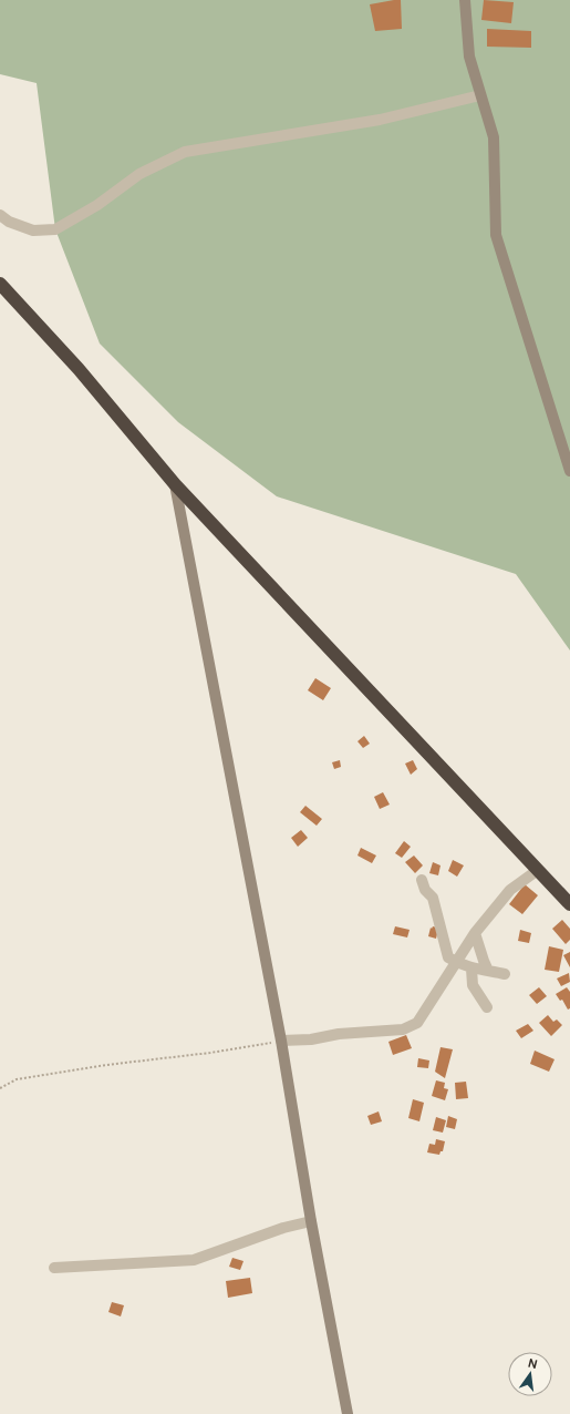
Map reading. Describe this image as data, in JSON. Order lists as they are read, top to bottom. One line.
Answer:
{"north":"top"}
